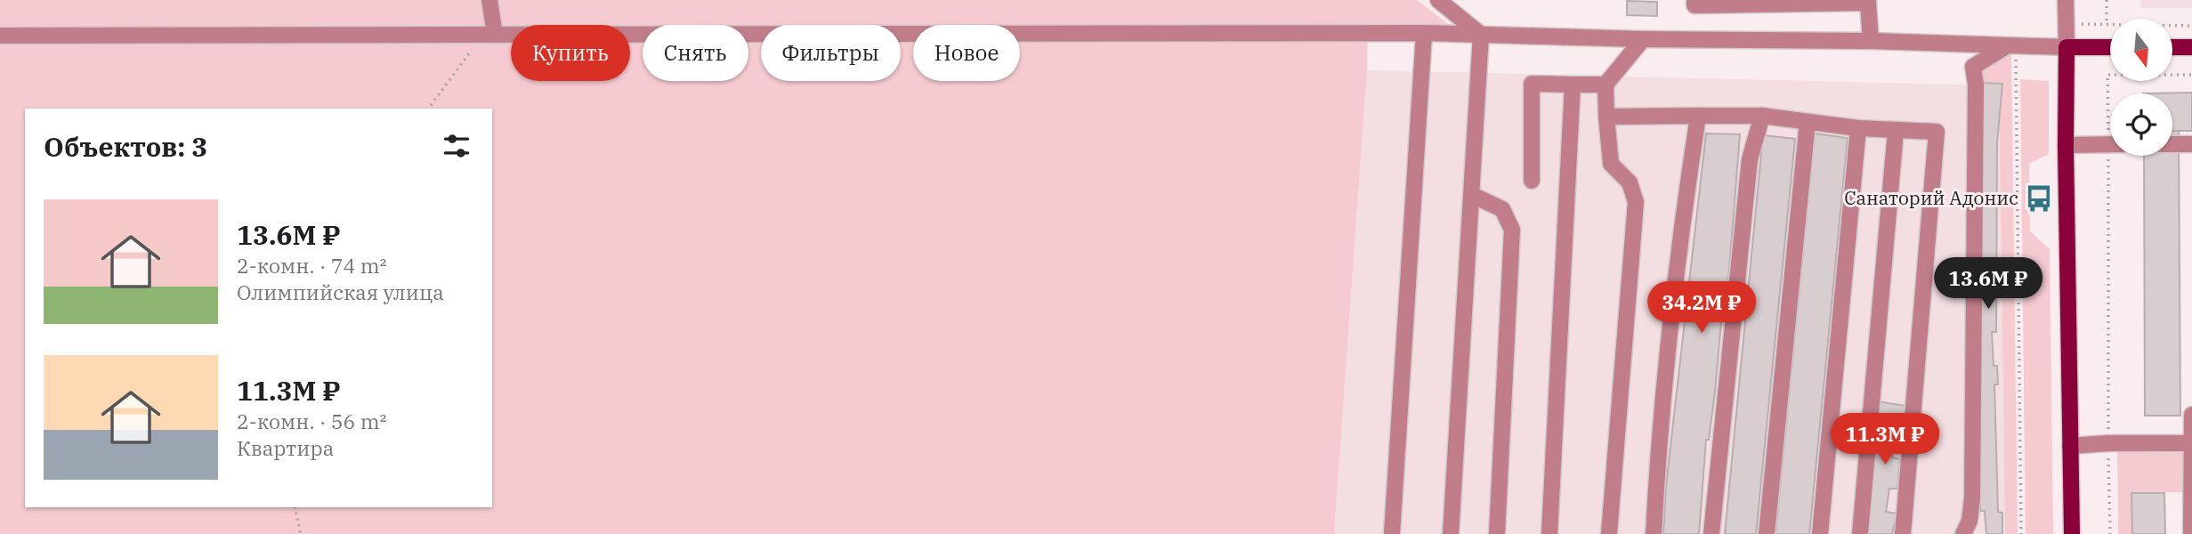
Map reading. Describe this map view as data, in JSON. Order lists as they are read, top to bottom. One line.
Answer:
{"places":{"bus stop":["Санаторий Адонис"]},"north":"bottom","page":{"chip":["Купить","Снять","Фильтры","Новое"],"heading":"Объектов: 3","list":[{"name":"13.6M ₽","note":"2-комн. · 74 m² · Олимпийская улица"},{"name":"11.3M ₽","note":"2-комн. · 56 m² · Квартира"}],"price":["13.6M ₽","34.2M ₽","11.3M ₽"]}}
